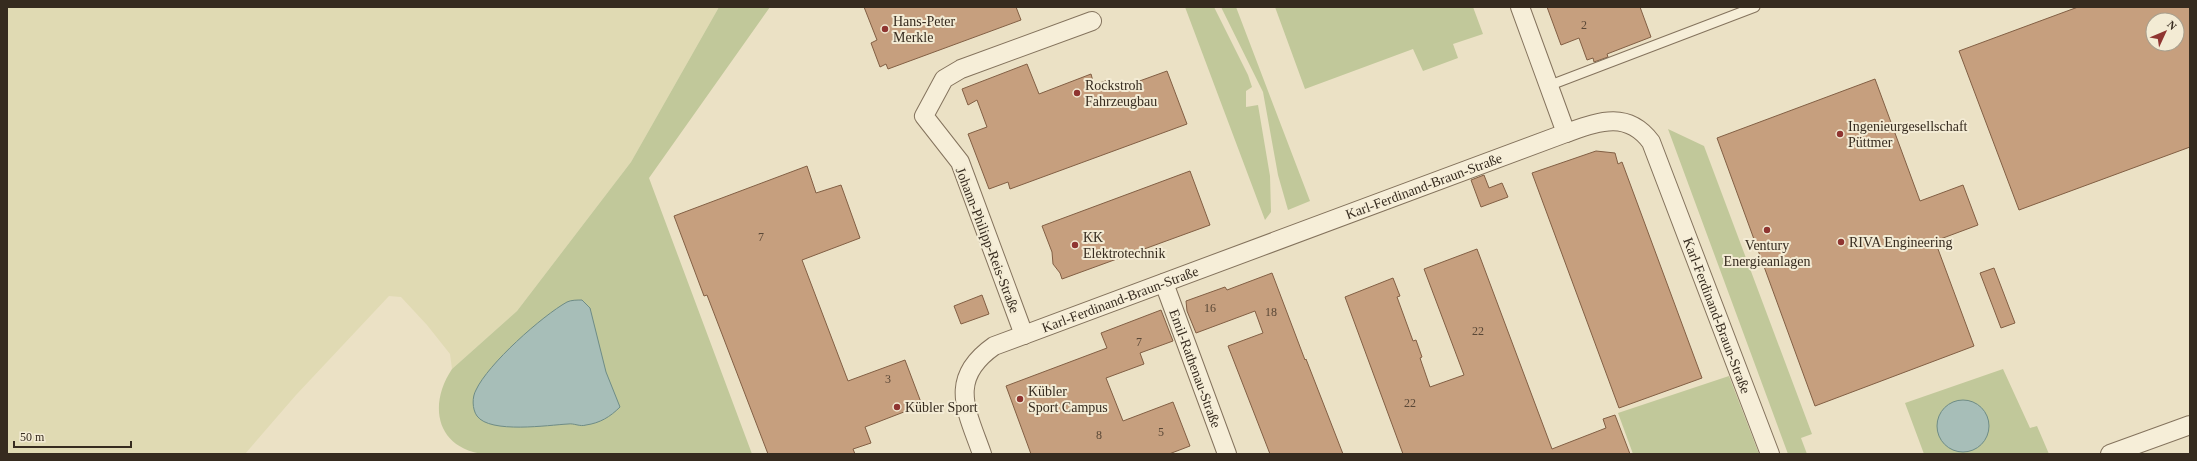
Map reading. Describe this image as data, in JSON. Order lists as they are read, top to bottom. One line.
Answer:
{"streets":{"street":["Karl-Ferdinand-Braun-Straße","Johann-Philipp-Reis-Straße","Emil-Rathenau-Straße"]},"crossings":[["Karl-Ferdinand-Braun-Straße","Johann-Philipp-Reis-Straße"],["Karl-Ferdinand-Braun-Straße","Emil-Rathenau-Straße"]],"places":["Hans-Peter Merkle","Rockstroh Fahrzeugbau","Ingenieurgesellschaft Püttmer","Ventury Energieanlagen","RIVA Engineering","KK Elektrotechnik","Kübler Sport Campus","Kübler Sport"],"house_numbers":["2","7","16","18","22","7","3","22","5","8"],"scale_bar":"50 m","north":"top right"}
